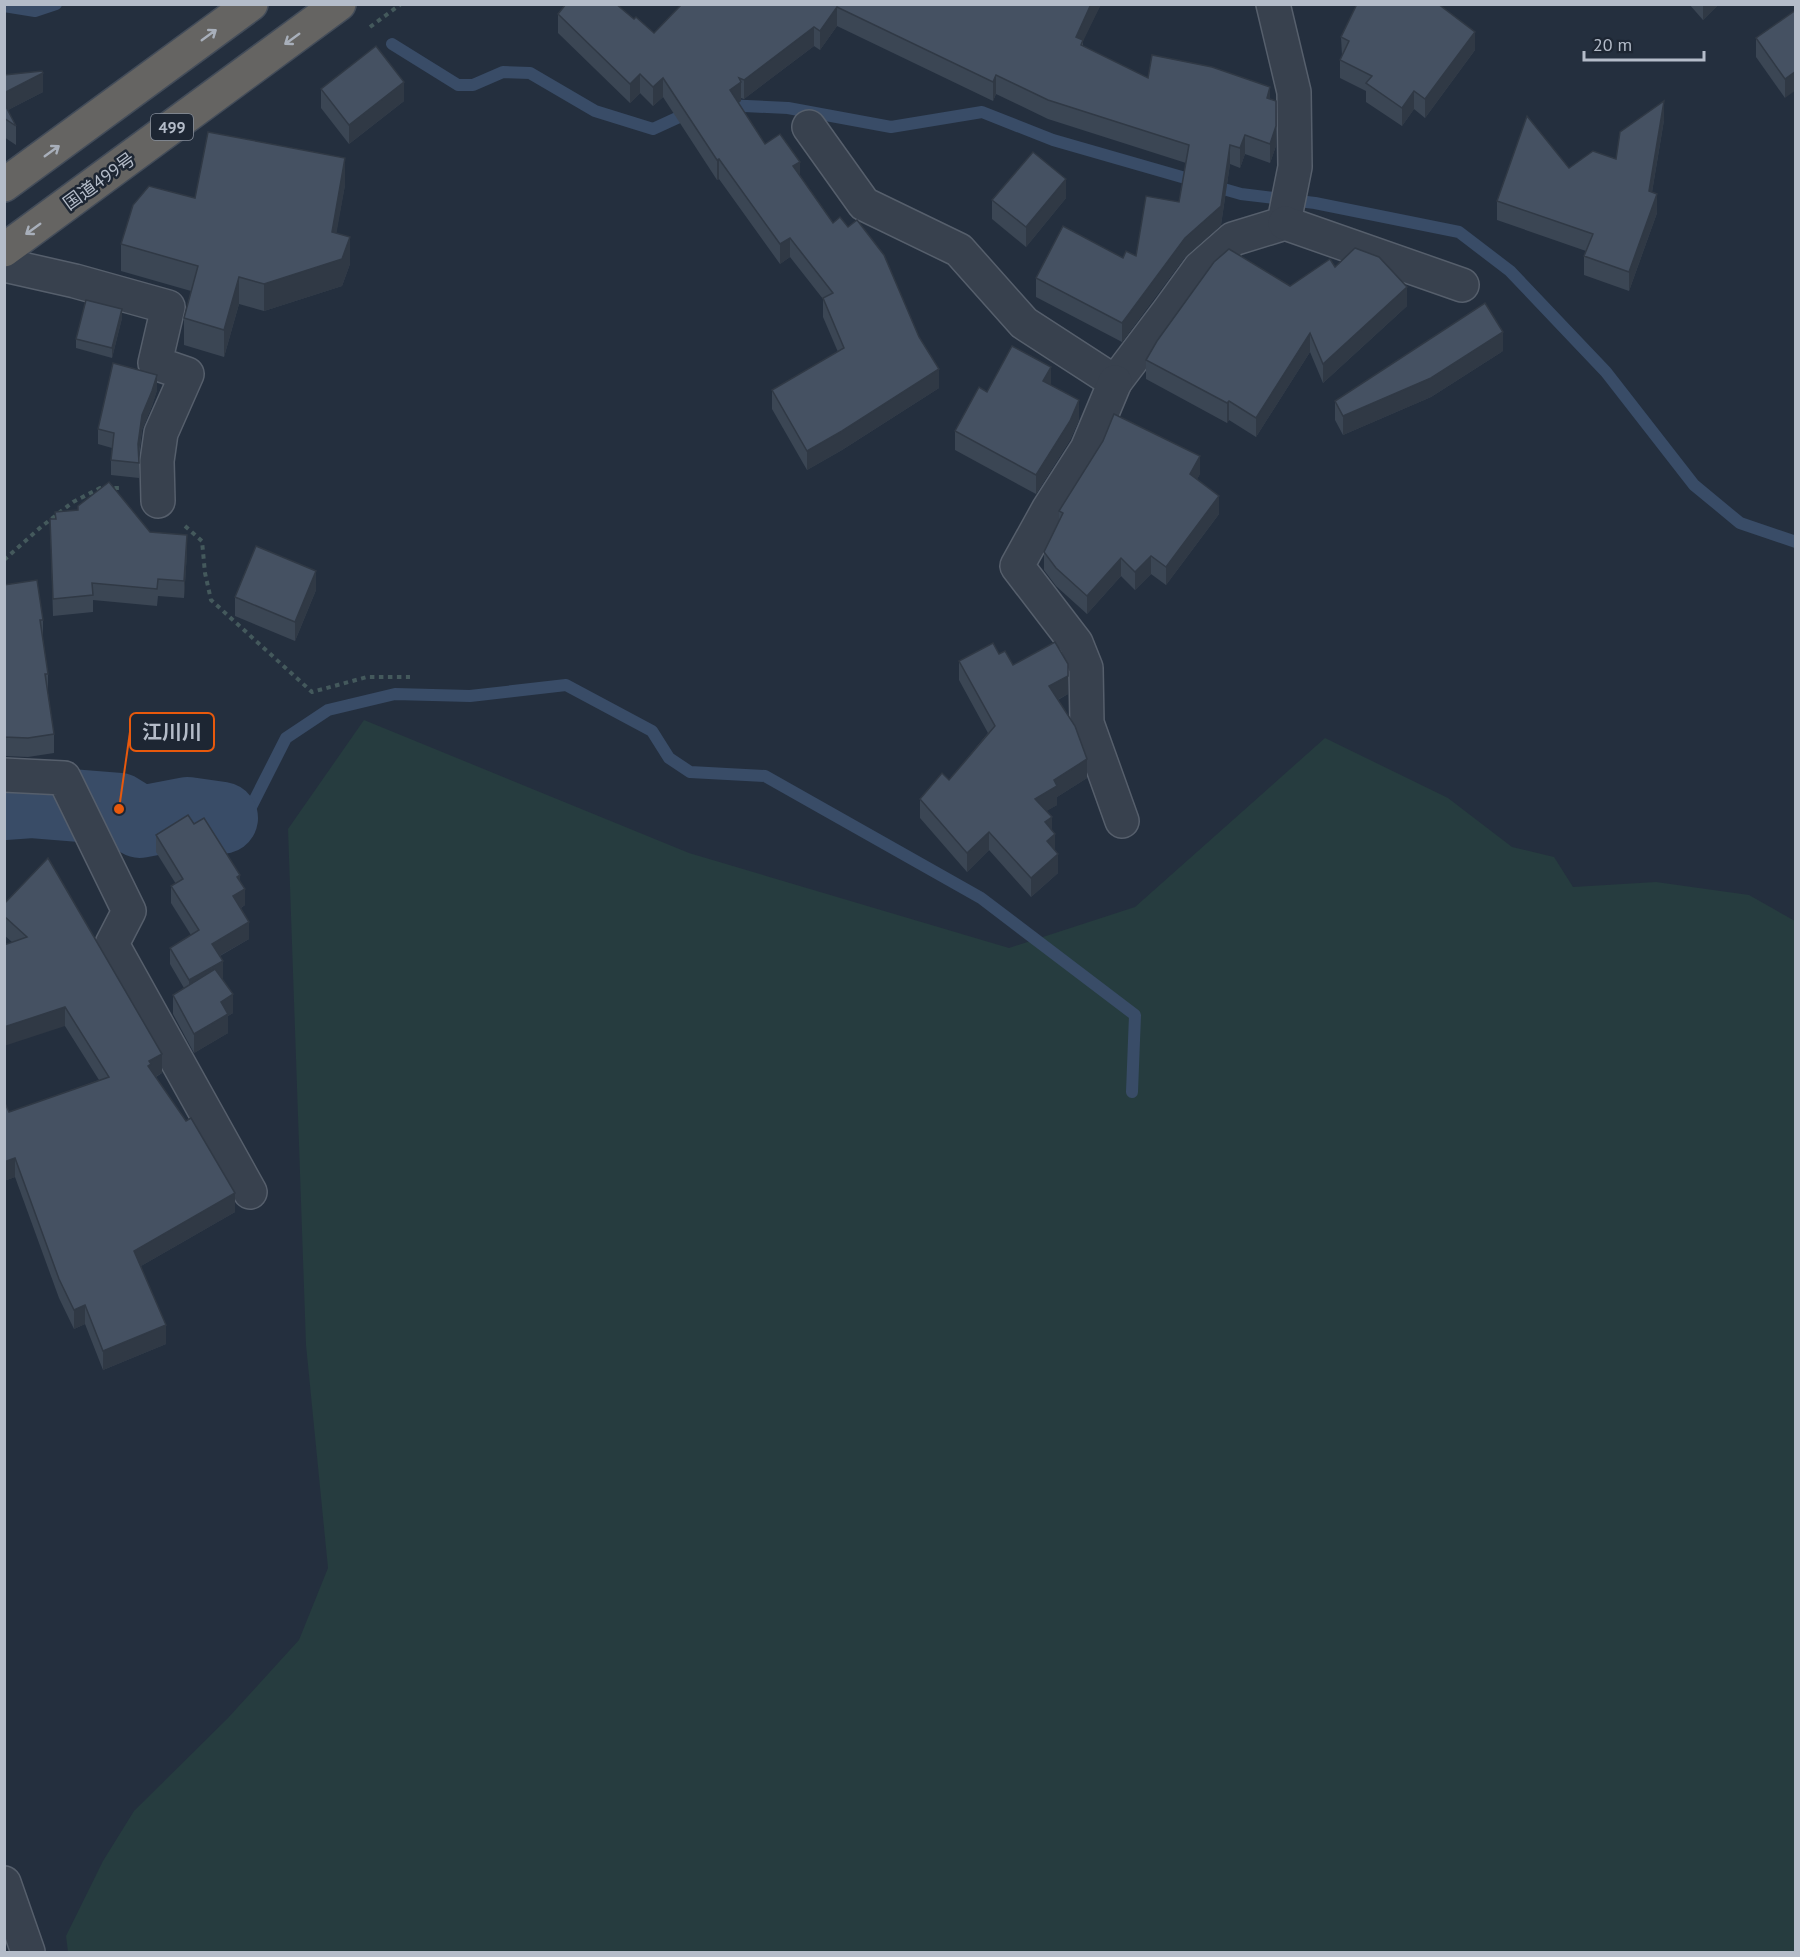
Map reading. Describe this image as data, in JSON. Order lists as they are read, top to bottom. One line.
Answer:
{"streets":{"highway":["499","国道499号"]},"places":["江川川"],"scale_bar":"20 m"}
